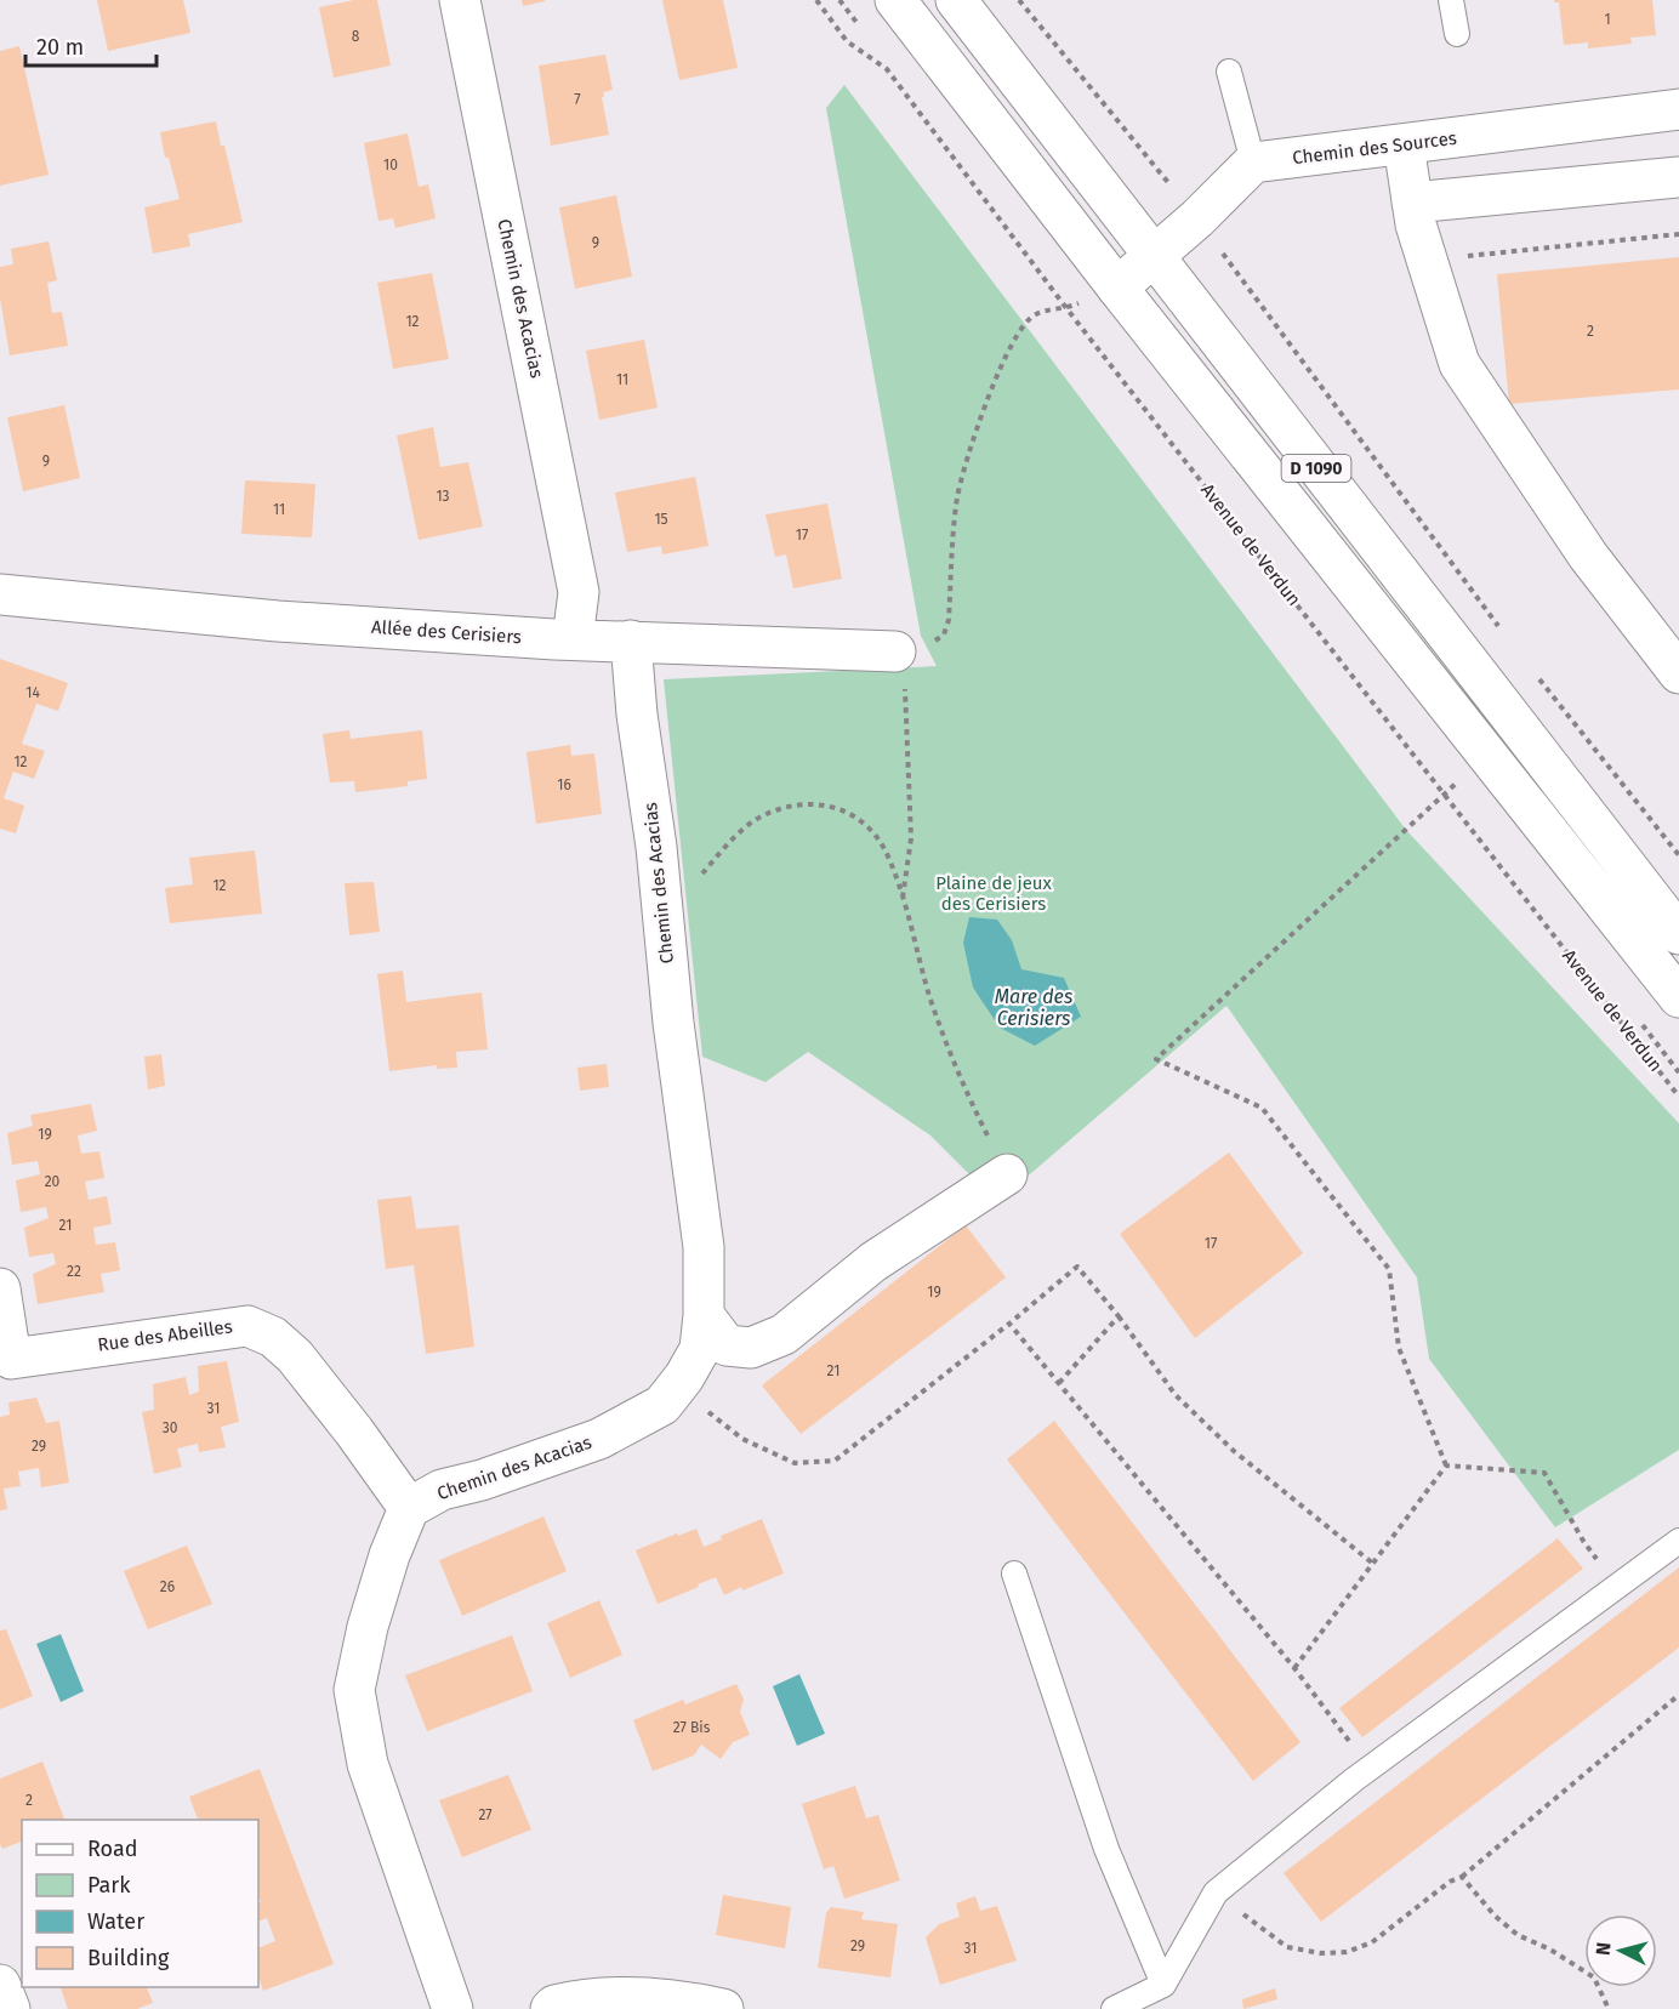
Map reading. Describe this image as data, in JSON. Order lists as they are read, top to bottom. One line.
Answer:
{"streets":{"street":["Chemin des Sources","Chemin des Acacias","D 1090","Allée des Cerisiers","Rue des Abeilles"],"path":["Avenue de Verdun"]},"crossings":[["Chemin des Acacias","Allée des Cerisiers"],["Chemin des Acacias","Rue des Abeilles"]],"water":["Mare des Cerisiers"],"parks":["Plaine de jeux des Cerisiers"],"house_numbers":["1","8","7","10","9","12","2","11","9","13","11","15","17","14","12","16","12","19","20","21","17","22","19","21","31","30","29","26","27 Bis","2","27","29","31"],"legend":["Road","Park","Water","Building"],"scale_bar":"20 m","north":"left"}
